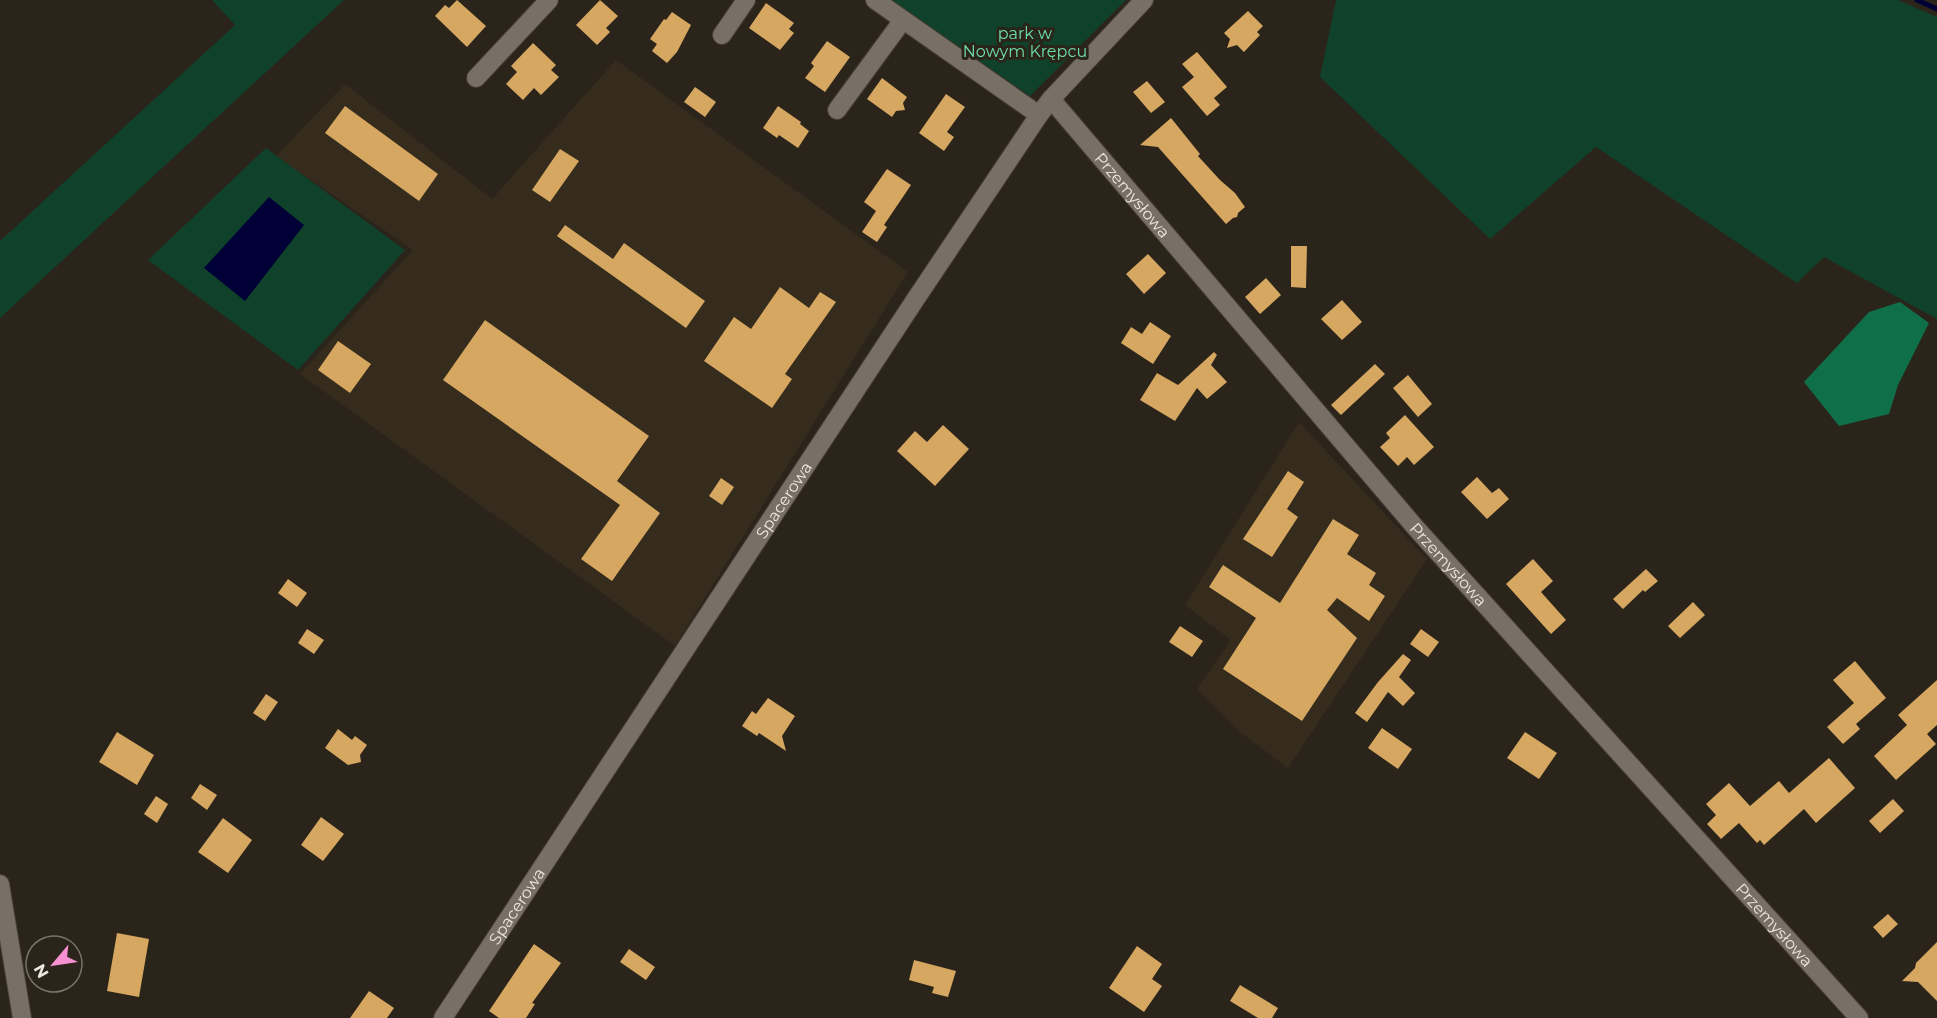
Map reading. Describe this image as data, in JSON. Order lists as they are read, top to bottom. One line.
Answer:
{"streets":{"street":["Przemysłowa","Spacerowa"]},"crossings":[["Przemysłowa","Spacerowa"]],"parks":["park w Nowym Krępcu"],"north":"bottom left"}
